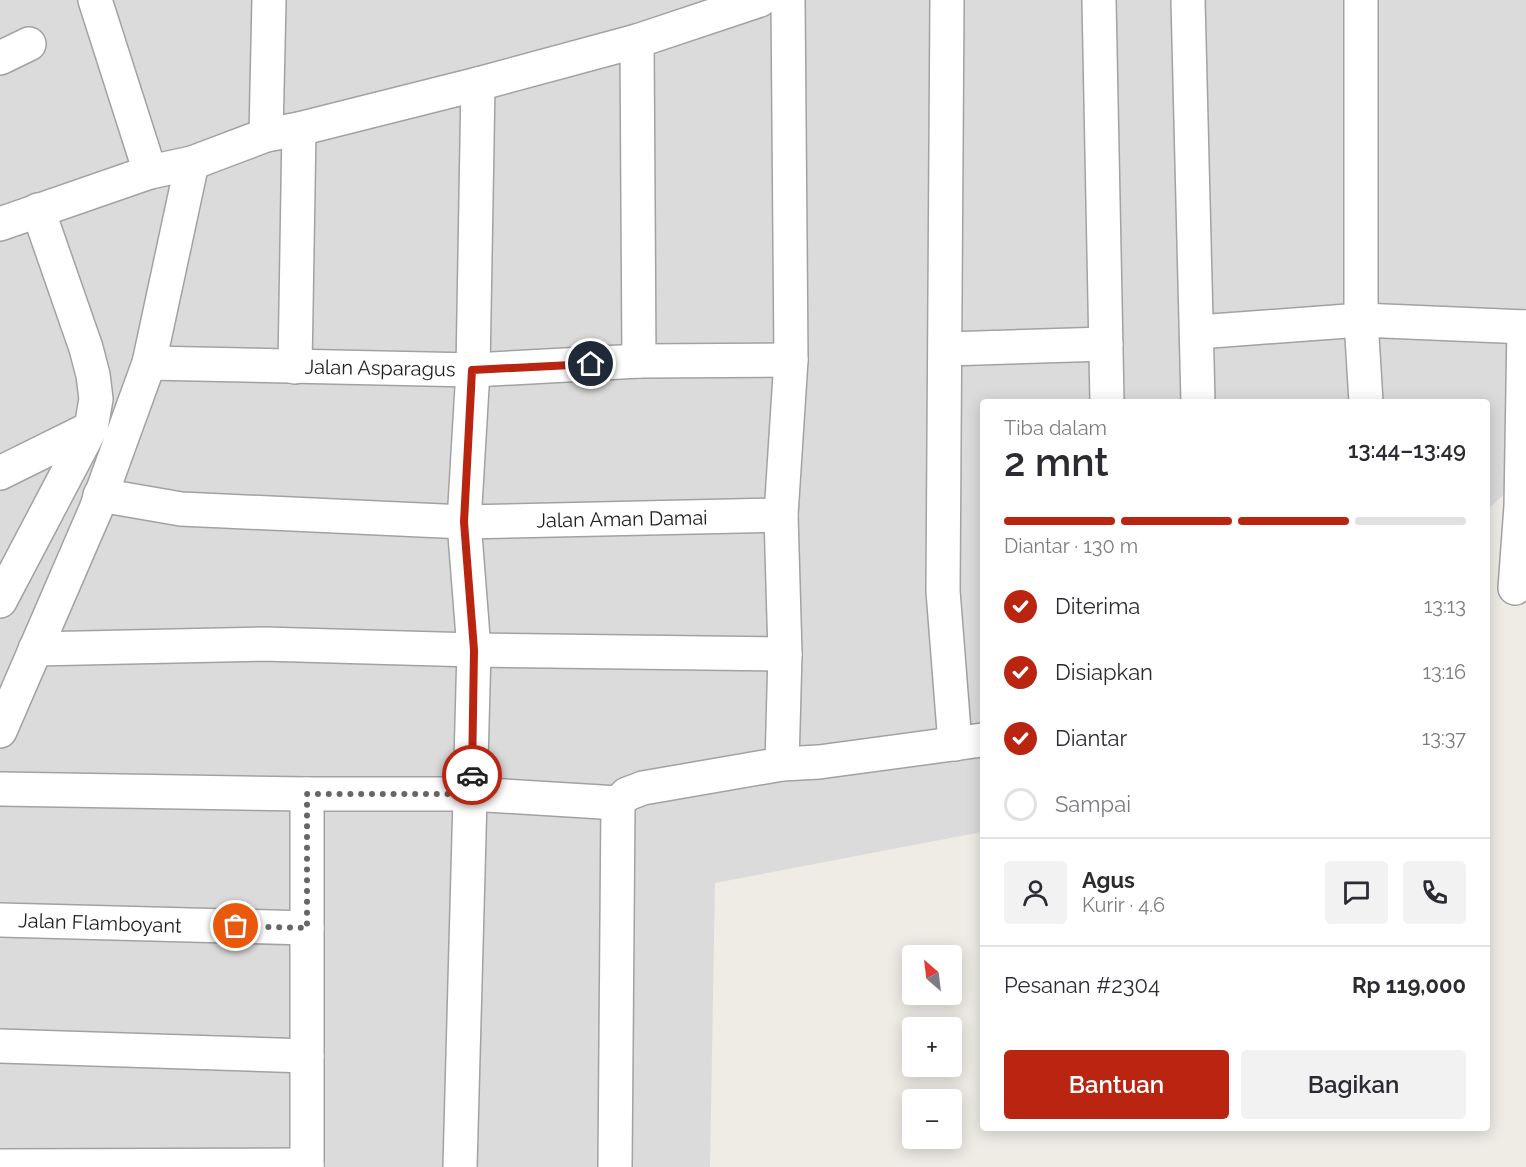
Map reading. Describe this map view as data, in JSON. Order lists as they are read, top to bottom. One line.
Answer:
{"streets":{"street":["Jalan Asparagus","Jalan Aman Damai","Jalan Flamboyant"]},"north":"top left","page":{"heading":["2 mnt","Tiba dalam","13:44–13:49"],"panel":["Agus","Kurir · 4.6","Pesanan #2304","Rp 119,000"],"bar":"Diantar · 130 m","list":[["Diterima","13:13"],["Disiapkan","13:16"],["Diantar","13:37"],"Sampai"],"map_buttons":["+","−"],"buttons":["Bantuan","Bagikan"]}}
